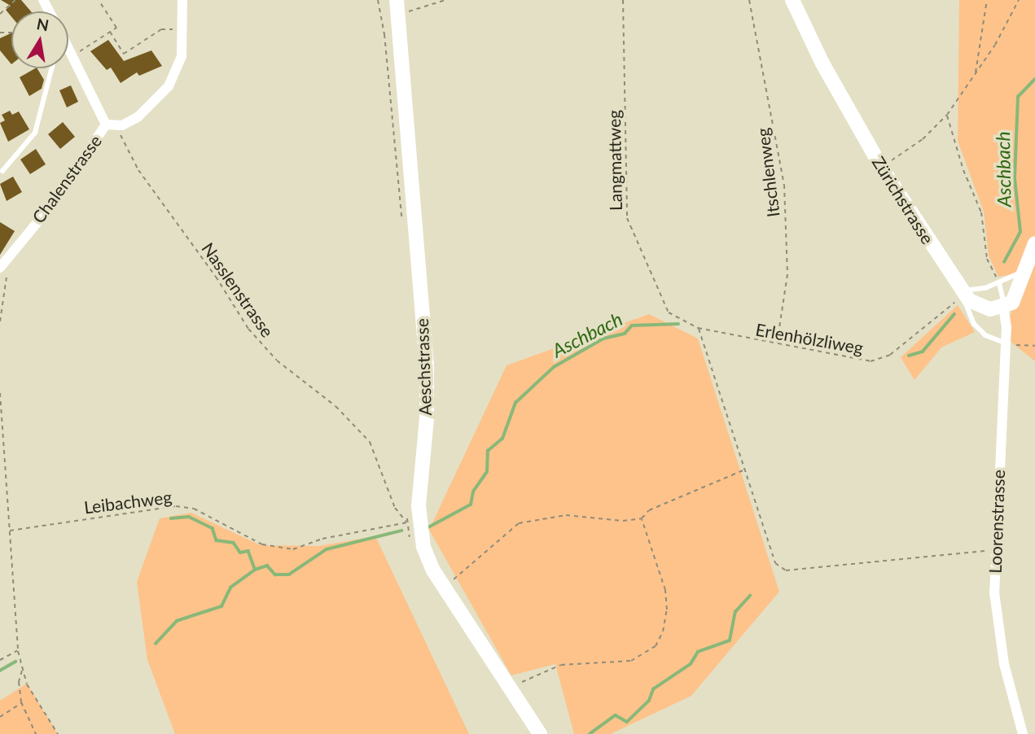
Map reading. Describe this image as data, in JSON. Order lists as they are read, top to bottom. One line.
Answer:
{"streets":{"main road":["Zürichstrasse","Aeschstrasse"],"street":["Chalenstrasse","Loorenstrasse"],"path":["Langmattweg","Itschlenweg","Nasslenstrasse","Erlenhölzliweg","Leibachweg"]},"crossings":[["Langmattweg","Erlenhölzliweg"],["Itschlenweg","Erlenhölzliweg"],["Chalenstrasse","Nasslenstrasse"],["Zürichstrasse","Erlenhölzliweg"],["Nasslenstrasse","Aeschstrasse"],["Nasslenstrasse","Leibachweg"],["Aeschstrasse","Leibachweg"]],"water":["Aschbach"],"north":"top"}
